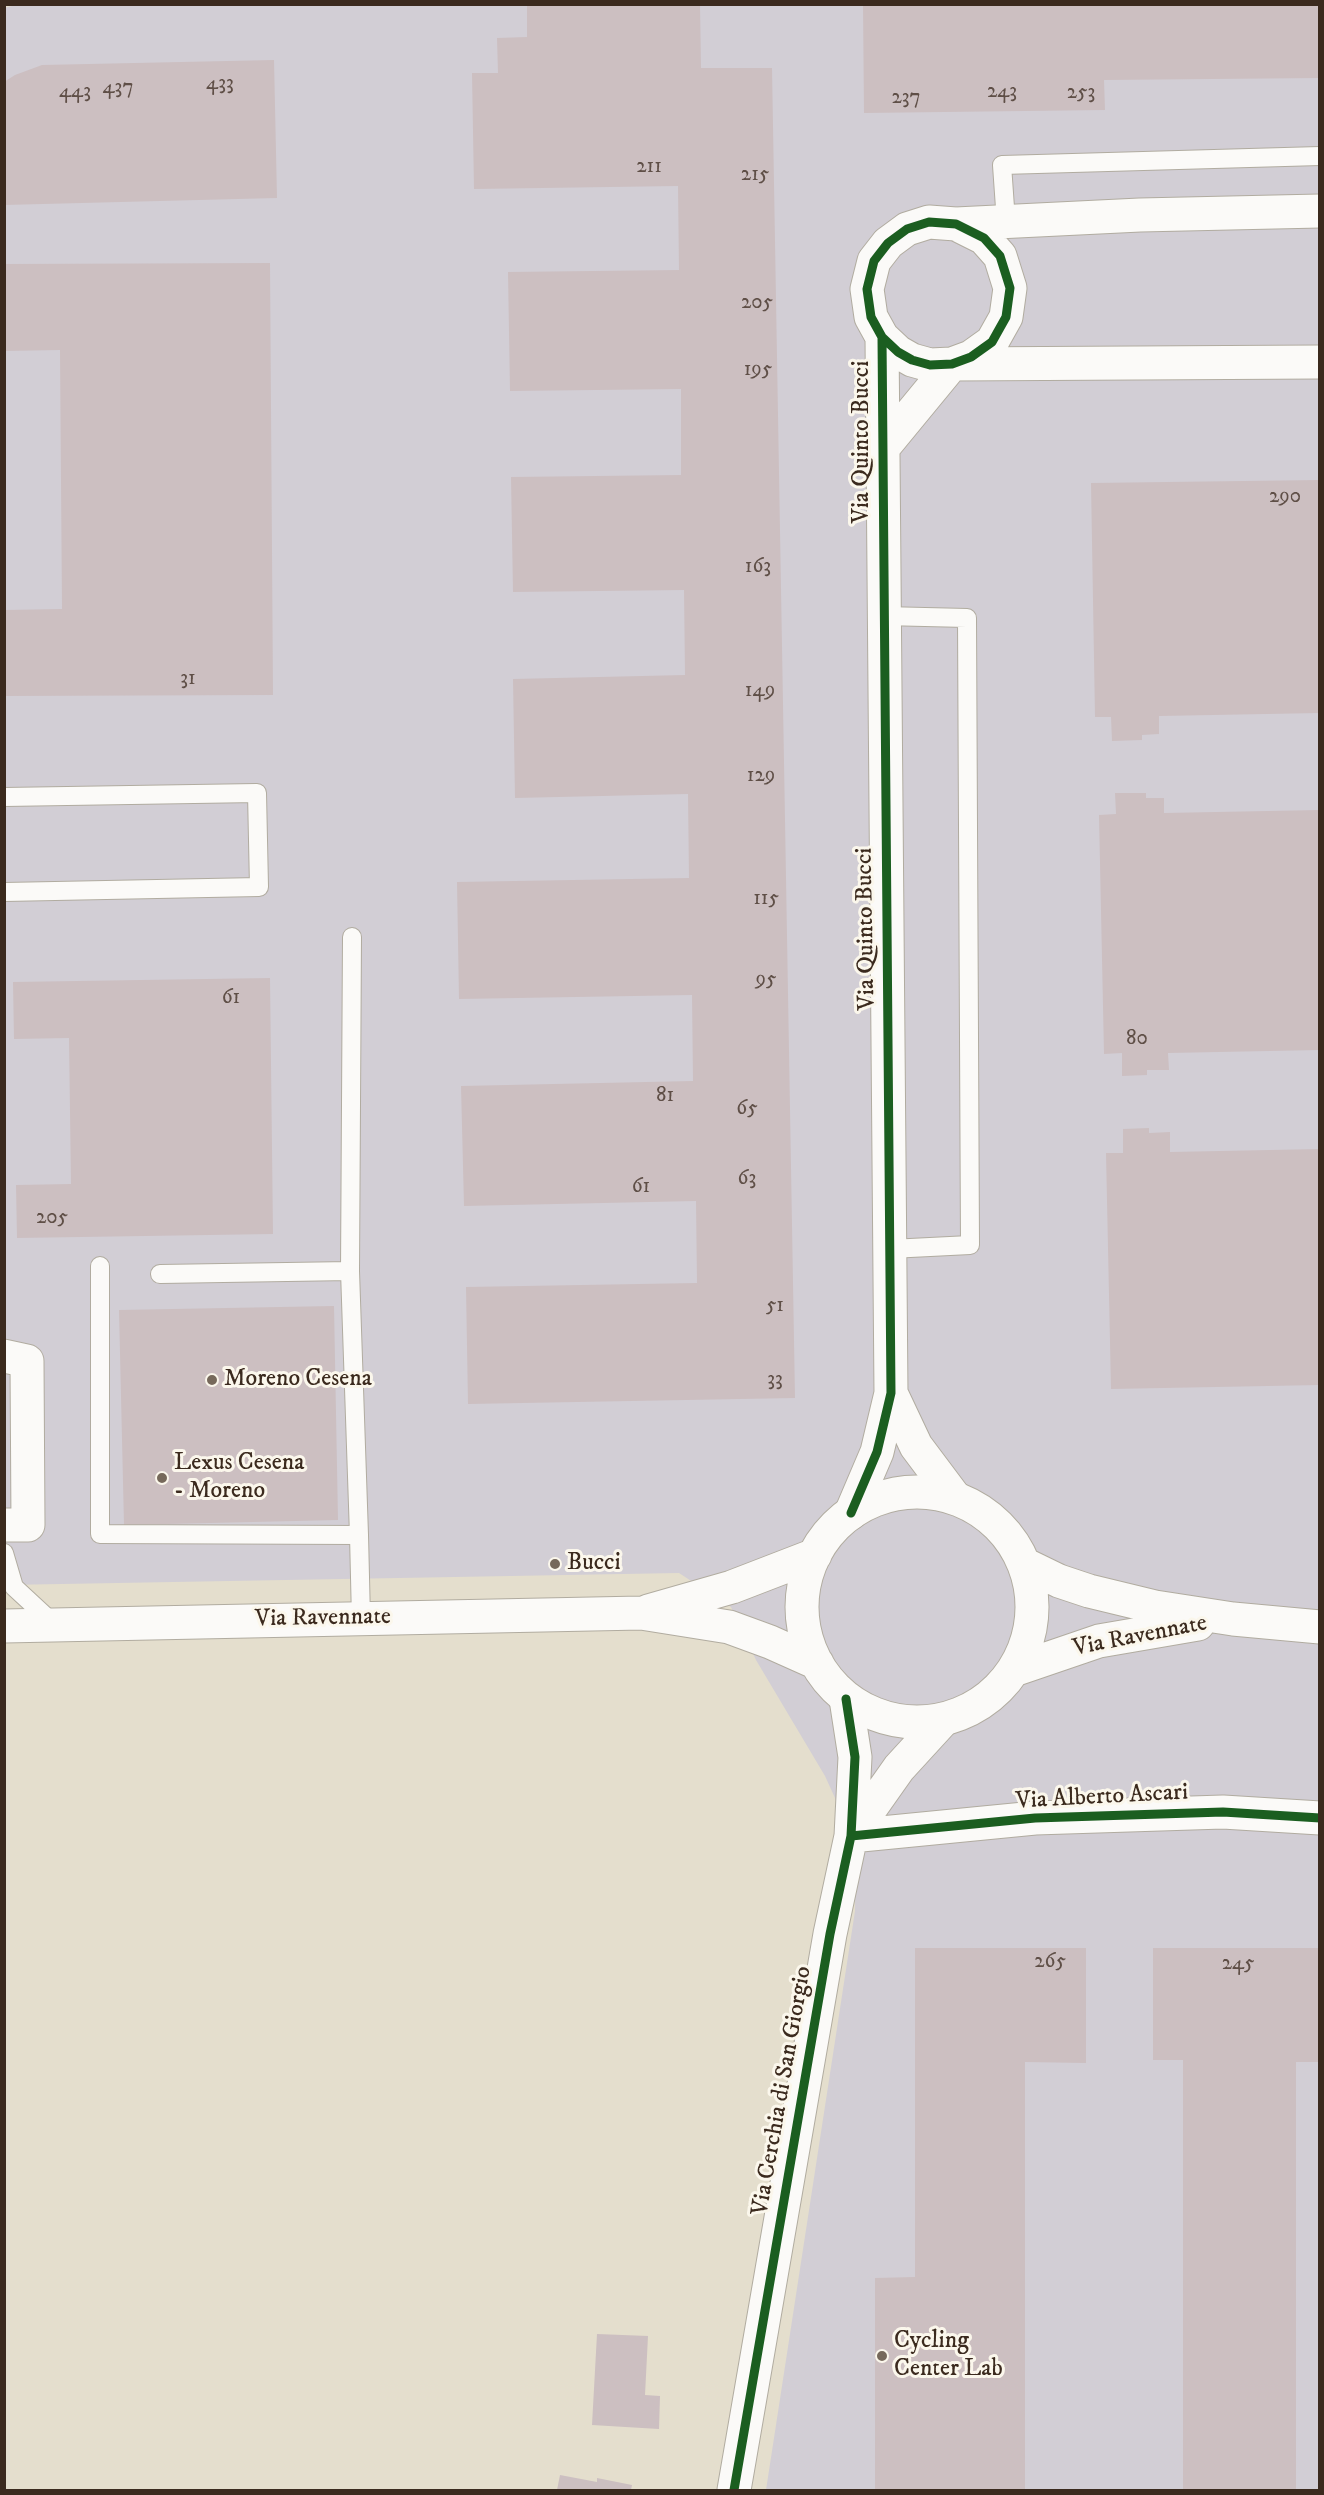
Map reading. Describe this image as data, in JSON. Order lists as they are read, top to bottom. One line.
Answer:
{"streets":{"street":["Via Quinto Bucci","Via Ravennate","Via Alberto Ascari","Via Cerchia di San Giorgio"]},"crossings":[["Via Alberto Ascari","Via Cerchia di San Giorgio"]],"places":["Moreno Cesena","Lexus Cesena - Moreno","Bucci","Cycling Center Lab"],"house_numbers":["433","437","443","243","253","237","211","215","205","195","290","163","31","149","129","115","95","61","80","81","65","63","61","205","51","33","265","245"]}
